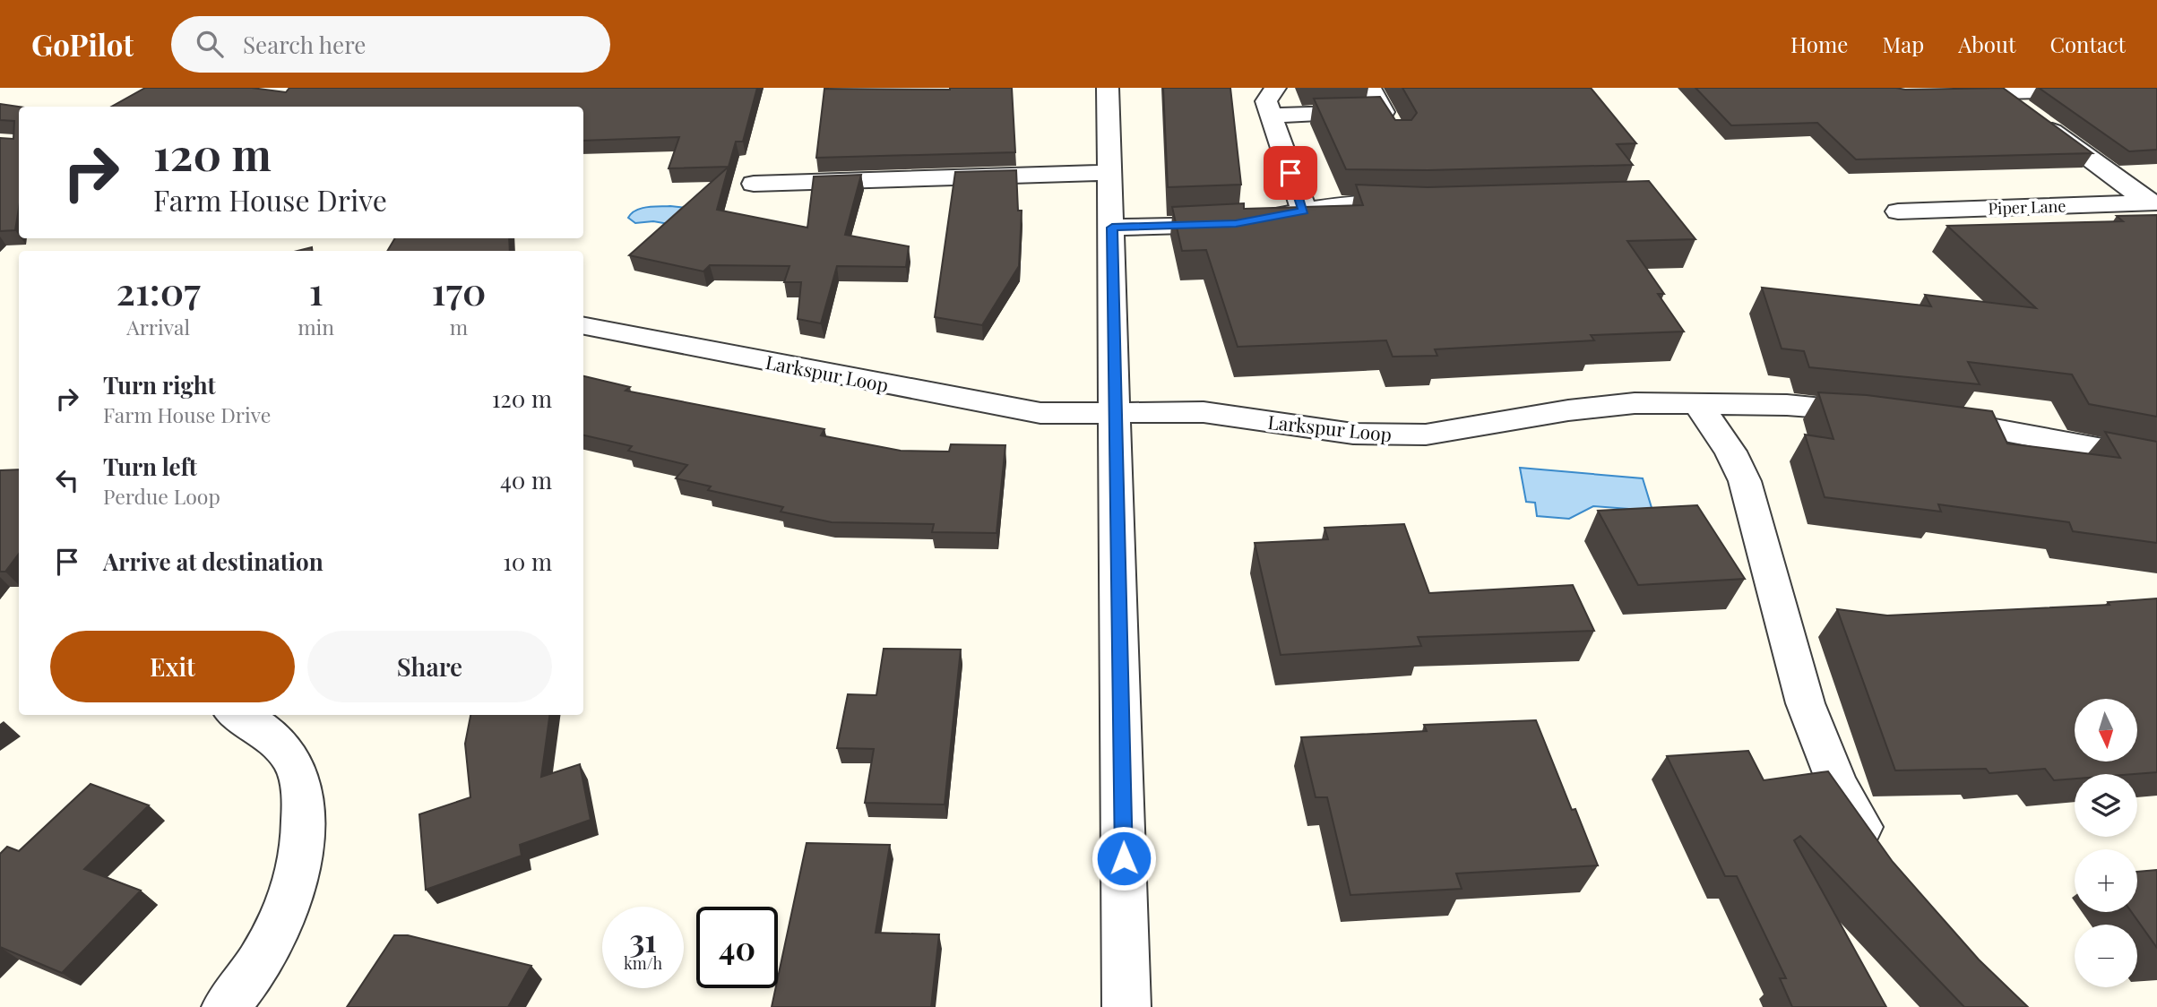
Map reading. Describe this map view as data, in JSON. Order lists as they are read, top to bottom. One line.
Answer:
{"streets":{"street":["Piper Lane","Larkspur Loop"]},"north":"bottom","page":{"header":"GoPilot","search":"Search here","nav":["Home","Map","About","Contact"],"turn":["120 m","Farm House Drive"],"eta":["21:07","Arrival","1","min","170","m"],"list":[{"name":"Turn right","note":"Farm House Drive","value":"120 m"},{"name":"Turn left","note":"Perdue Loop","value":"40 m"},{"name":"Arrive at destination","value":"10 m"}],"buttons":["Exit","Share"],"map_buttons":["+","−"],"speed":"31 km/h","limit":"40"}}
